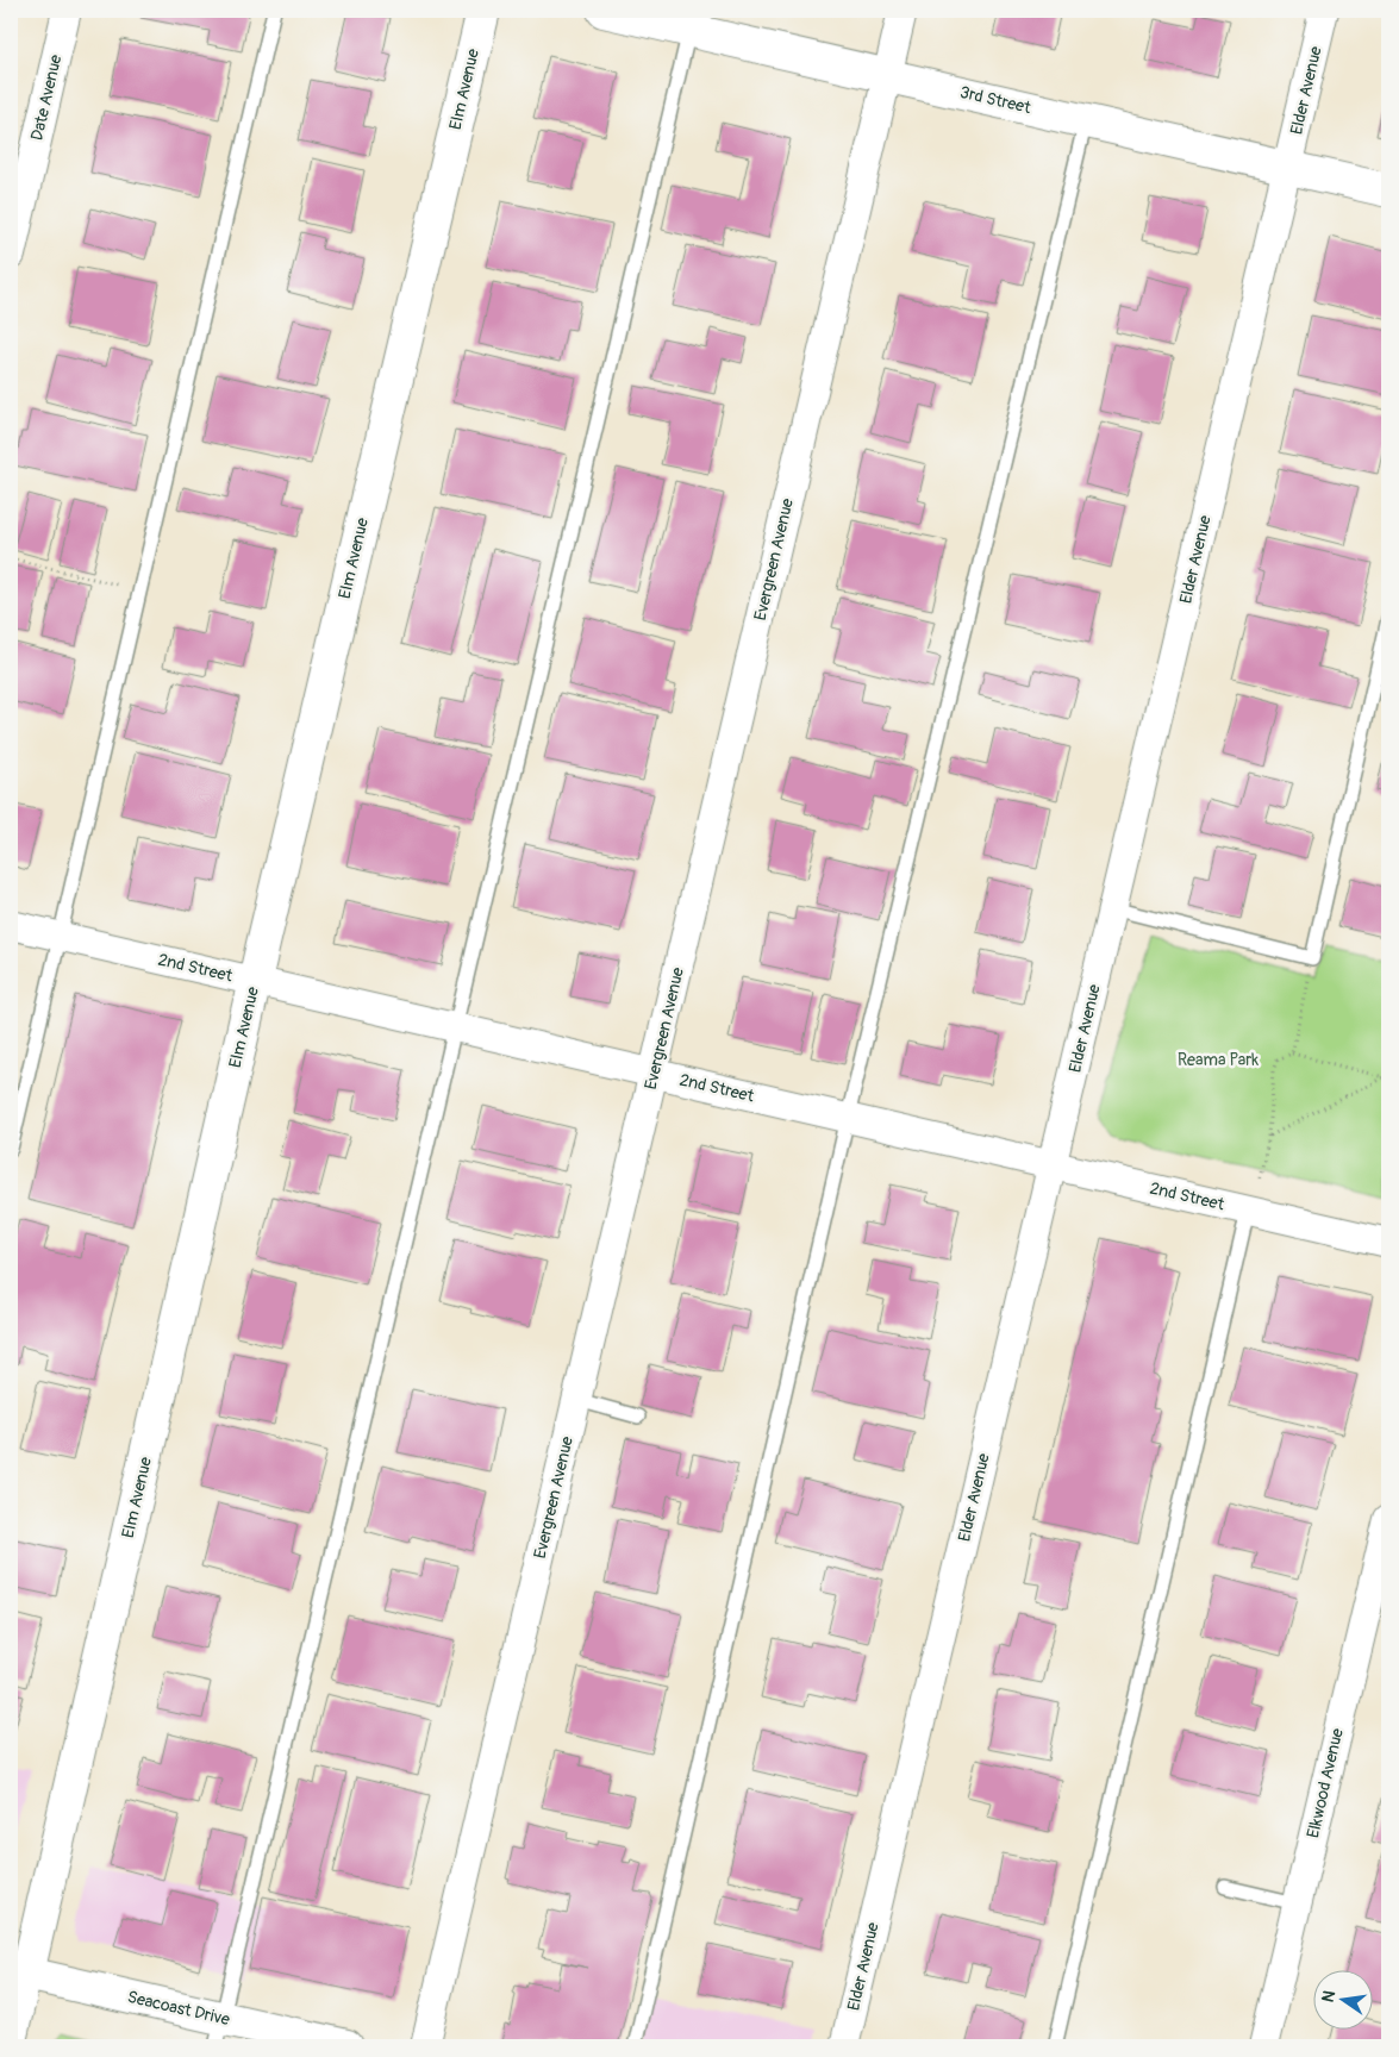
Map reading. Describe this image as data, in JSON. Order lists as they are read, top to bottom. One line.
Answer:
{"streets":{"street":["Elm Avenue","Elder Avenue","Date Avenue","3rd Street","Evergreen Avenue","2nd Street","Elkwood Avenue","Seacoast Drive"]},"crossings":[["Elm Avenue","2nd Street"],["Elm Avenue","Seacoast Drive"],["Elder Avenue","3rd Street"],["Elder Avenue","2nd Street"],["3rd Street","Evergreen Avenue"],["Evergreen Avenue","2nd Street"]],"parks":["Reama Park"],"north":"left"}
